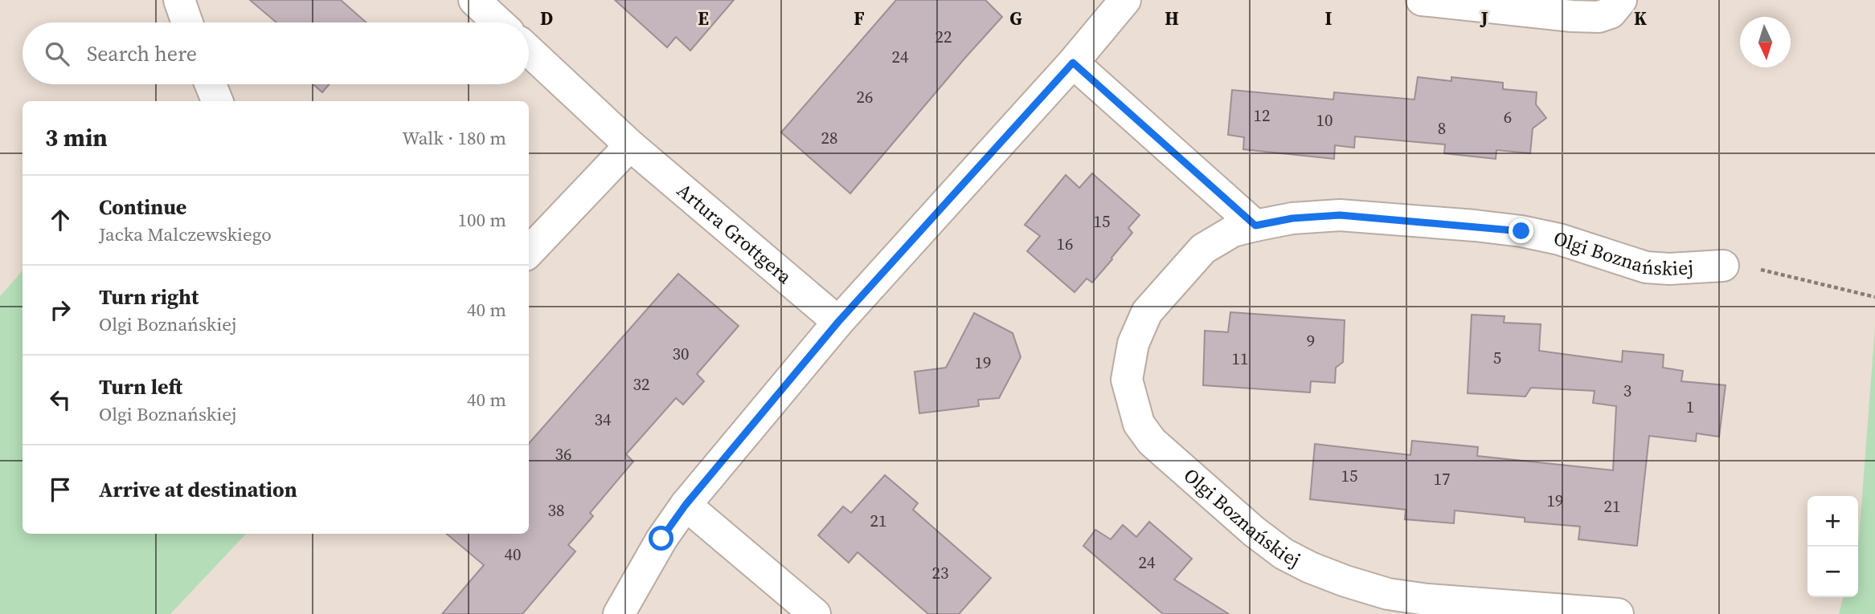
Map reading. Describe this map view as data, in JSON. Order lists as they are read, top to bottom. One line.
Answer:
{"streets":{"street":["Artura Grottgera","Olgi Boznańskiej"]},"house_numbers":["22","24","26","12","6","10","8","28","15","16","9","30","5","11","19","32","3","1","34","36","15","17","19","21","38","21","40","24","23"],"north":"bottom","page":{"search":"Search here","heading":["3 min","Walk · 180 m"],"list":[["Continue","Jacka Malczewskiego","100 m"],["Turn right","Olgi Boznańskiej","40 m"],["Turn left","Olgi Boznańskiej","40 m"],"Arrive at destination"],"map_buttons":["+","−"]},"grid":{"columns":["D","E","F","G","H","I","J","K"]}}
